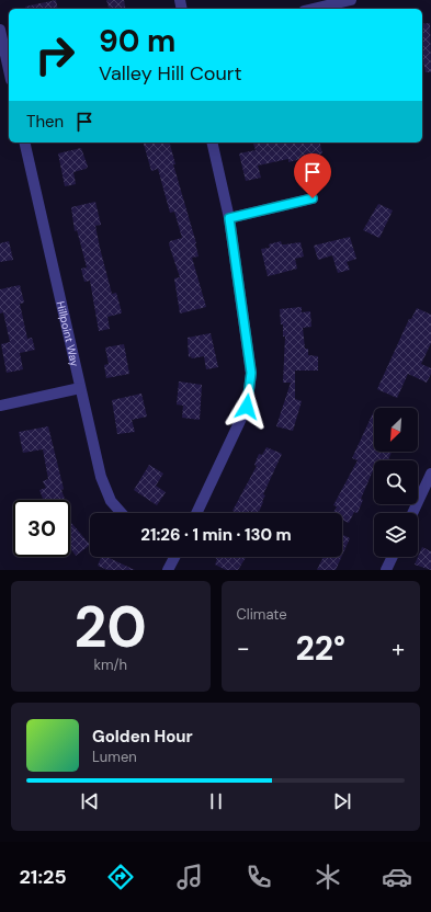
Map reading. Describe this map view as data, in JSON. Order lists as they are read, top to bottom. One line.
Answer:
{"streets":{"street":["Hillpoint Way"]},"north":"bottom left","page":{"turn":["90 m","Valley Hill Court"],"then":"Then","limit":"30","trip":"21:26 · 1 min · 130 m","tile":[["20","km/h"],"Climate"],"heat":["−","22°","+"],"song":["Golden Hour","Lumen"],"tabs":"21:25"}}
